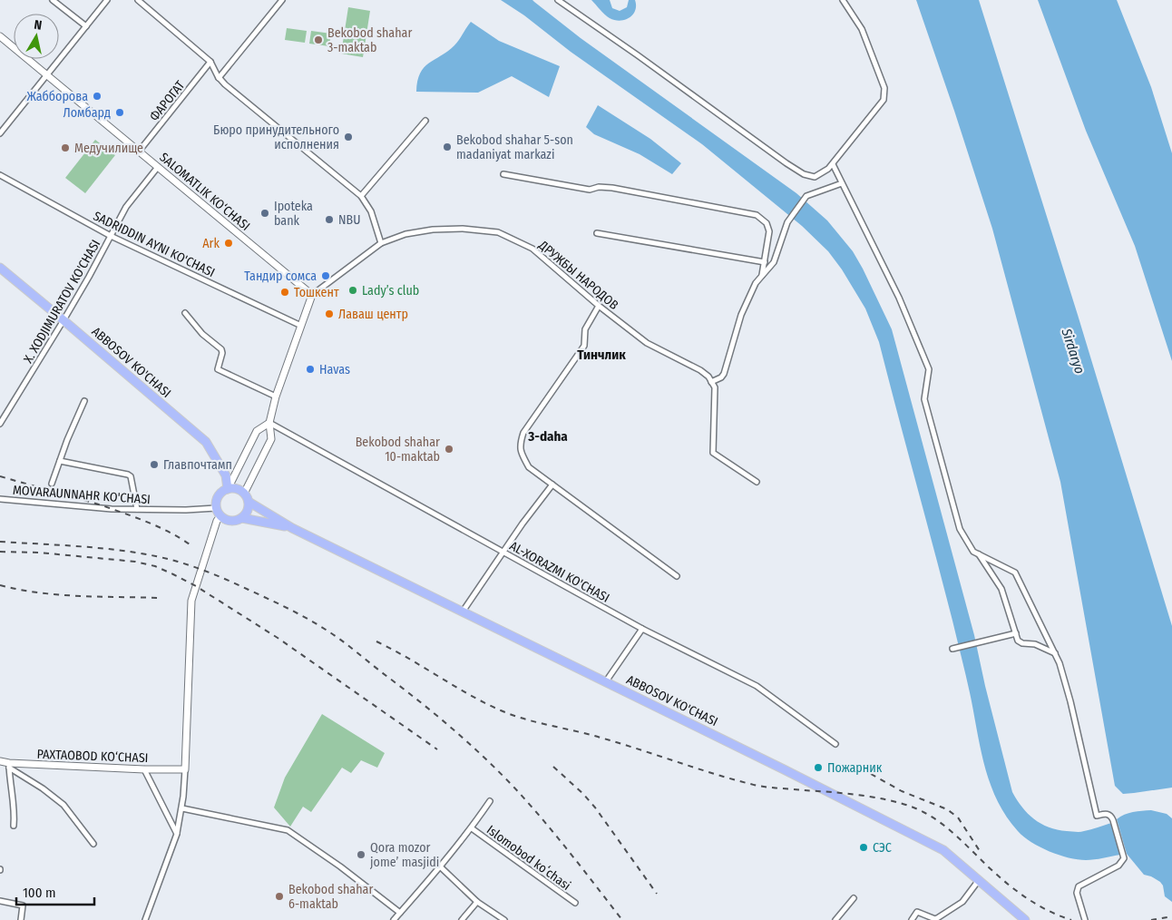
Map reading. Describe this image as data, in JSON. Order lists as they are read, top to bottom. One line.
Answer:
{"streets":{"main road":["ABBOSOV KO'CHASI"],"street":["ФАРОГАТ","SALOMATLIK KO‘CHASI","SADRIDDIN AYNI KO'CHASI","ДРУЖБЫ НАРОДОВ","X. XODJIMURATOV KO'CHASI","MOVARAUNNAHR KO'CHASI","AL-XORAZMI KO'CHASI","PAXTAOBOD KO‘CHASI","Islomobod koʻchasi"]},"crossings":[["ФАРОГАТ","SALOMATLIK KO‘CHASI"],["SALOMATLIK KO‘CHASI","ДРУЖБЫ НАРОДОВ"],["SALOMATLIK KO‘CHASI","X. XODJIMURATOV KO'CHASI"],["SADRIDDIN AYNI KO'CHASI","X. XODJIMURATOV KO'CHASI"],["X. XODJIMURATOV KO'CHASI","ABBOSOV KO'CHASI"],["ABBOSOV KO'CHASI","MOVARAUNNAHR KO'CHASI"]],"districts":["Тинчлик","3-daha"],"water":["Sirdaryo"],"places":["Bekobod shahar 3-maktab","Жабборова","Ломбард","Бюро принудительного исполнения","Bekobod shahar 5-son madaniyat markazi","Медучилище","Ipoteka bank","NBU","Ark","Тандир сомса","Lady’s club","Тошкент","Лаваш центр","Havas","Bekobod shahar 10-maktab","Главпочтамп","Пожарник","СЭС","Qora mozor jome’ masjidi","Bekobod shahar 6-maktab"],"scale_bar":"100 m","north":"top"}
